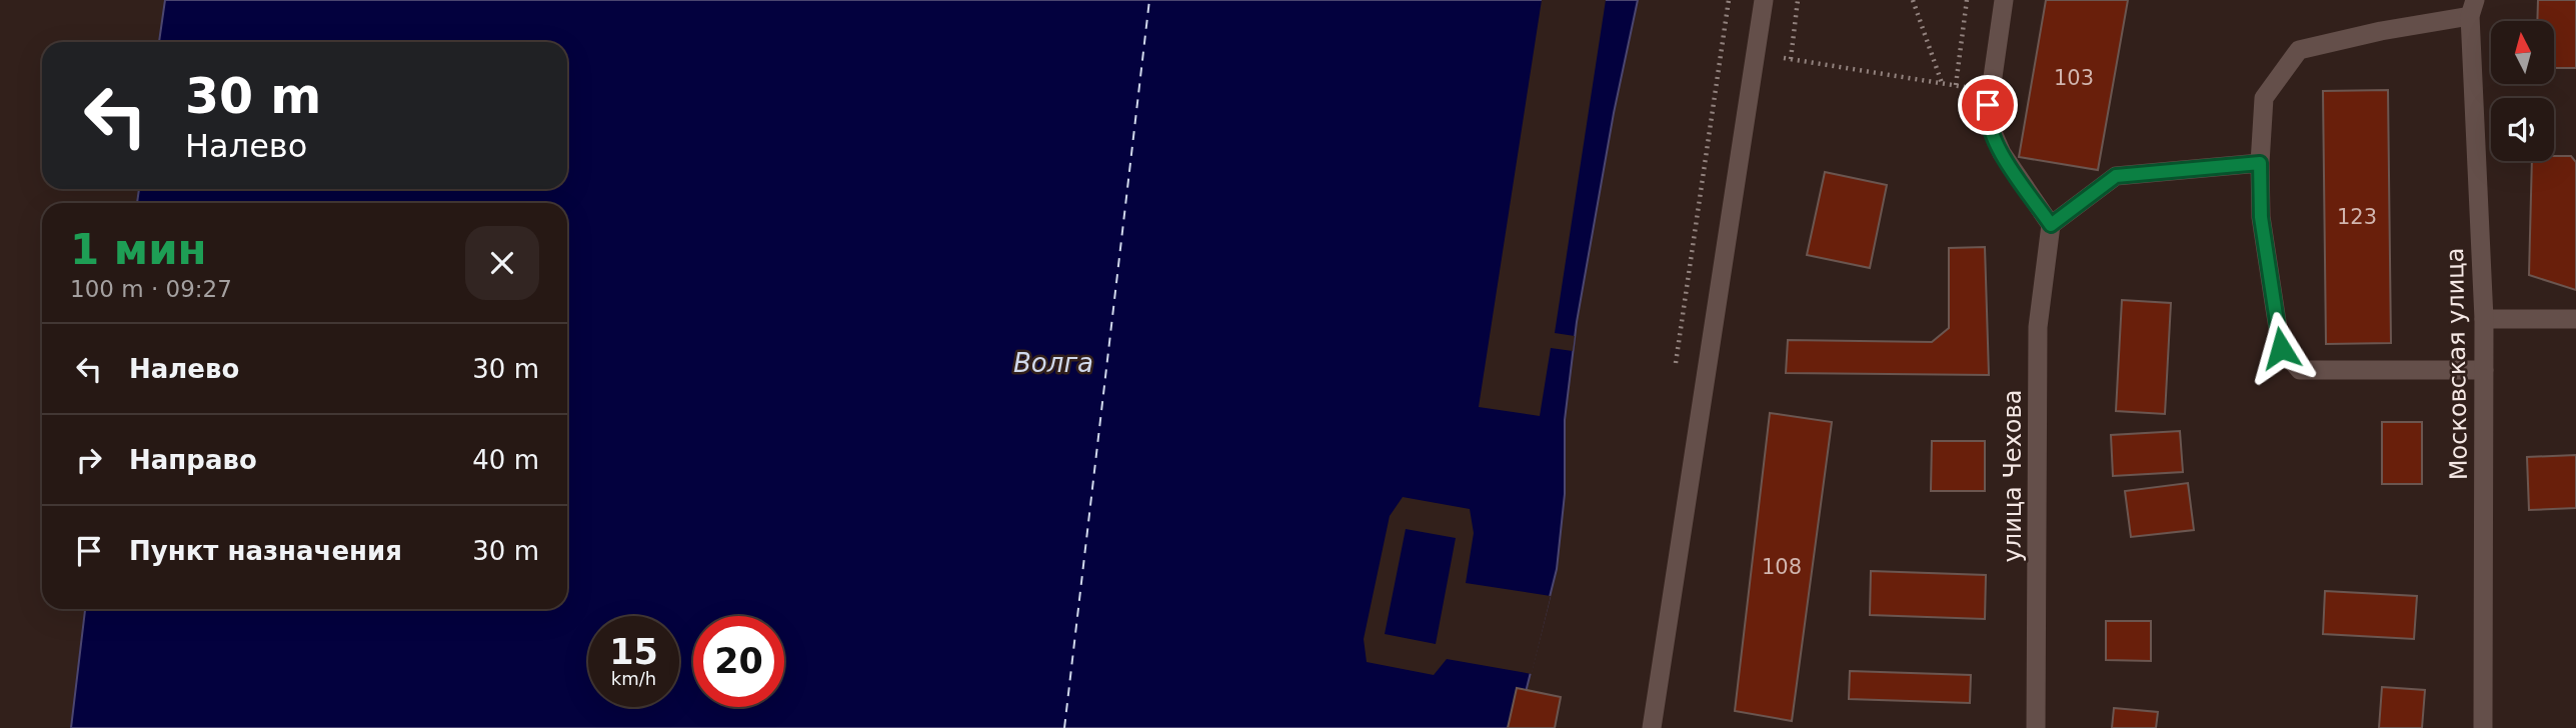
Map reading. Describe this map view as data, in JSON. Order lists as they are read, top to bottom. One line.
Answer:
{"streets":{"street":["Московская улица","улица Чехова"]},"water":["Волга"],"house_numbers":["103","123","108"],"north":"top","page":{"turn":["30 m","Налево"],"heading":["1 мин","100 m · 09:27"],"list":[{"name":"Налево","value":"30 m"},{"name":"Направо","value":"40 m"},{"name":"Пункт назначения","value":"30 m"}],"speed":"15 km/h","limit":"20"}}
